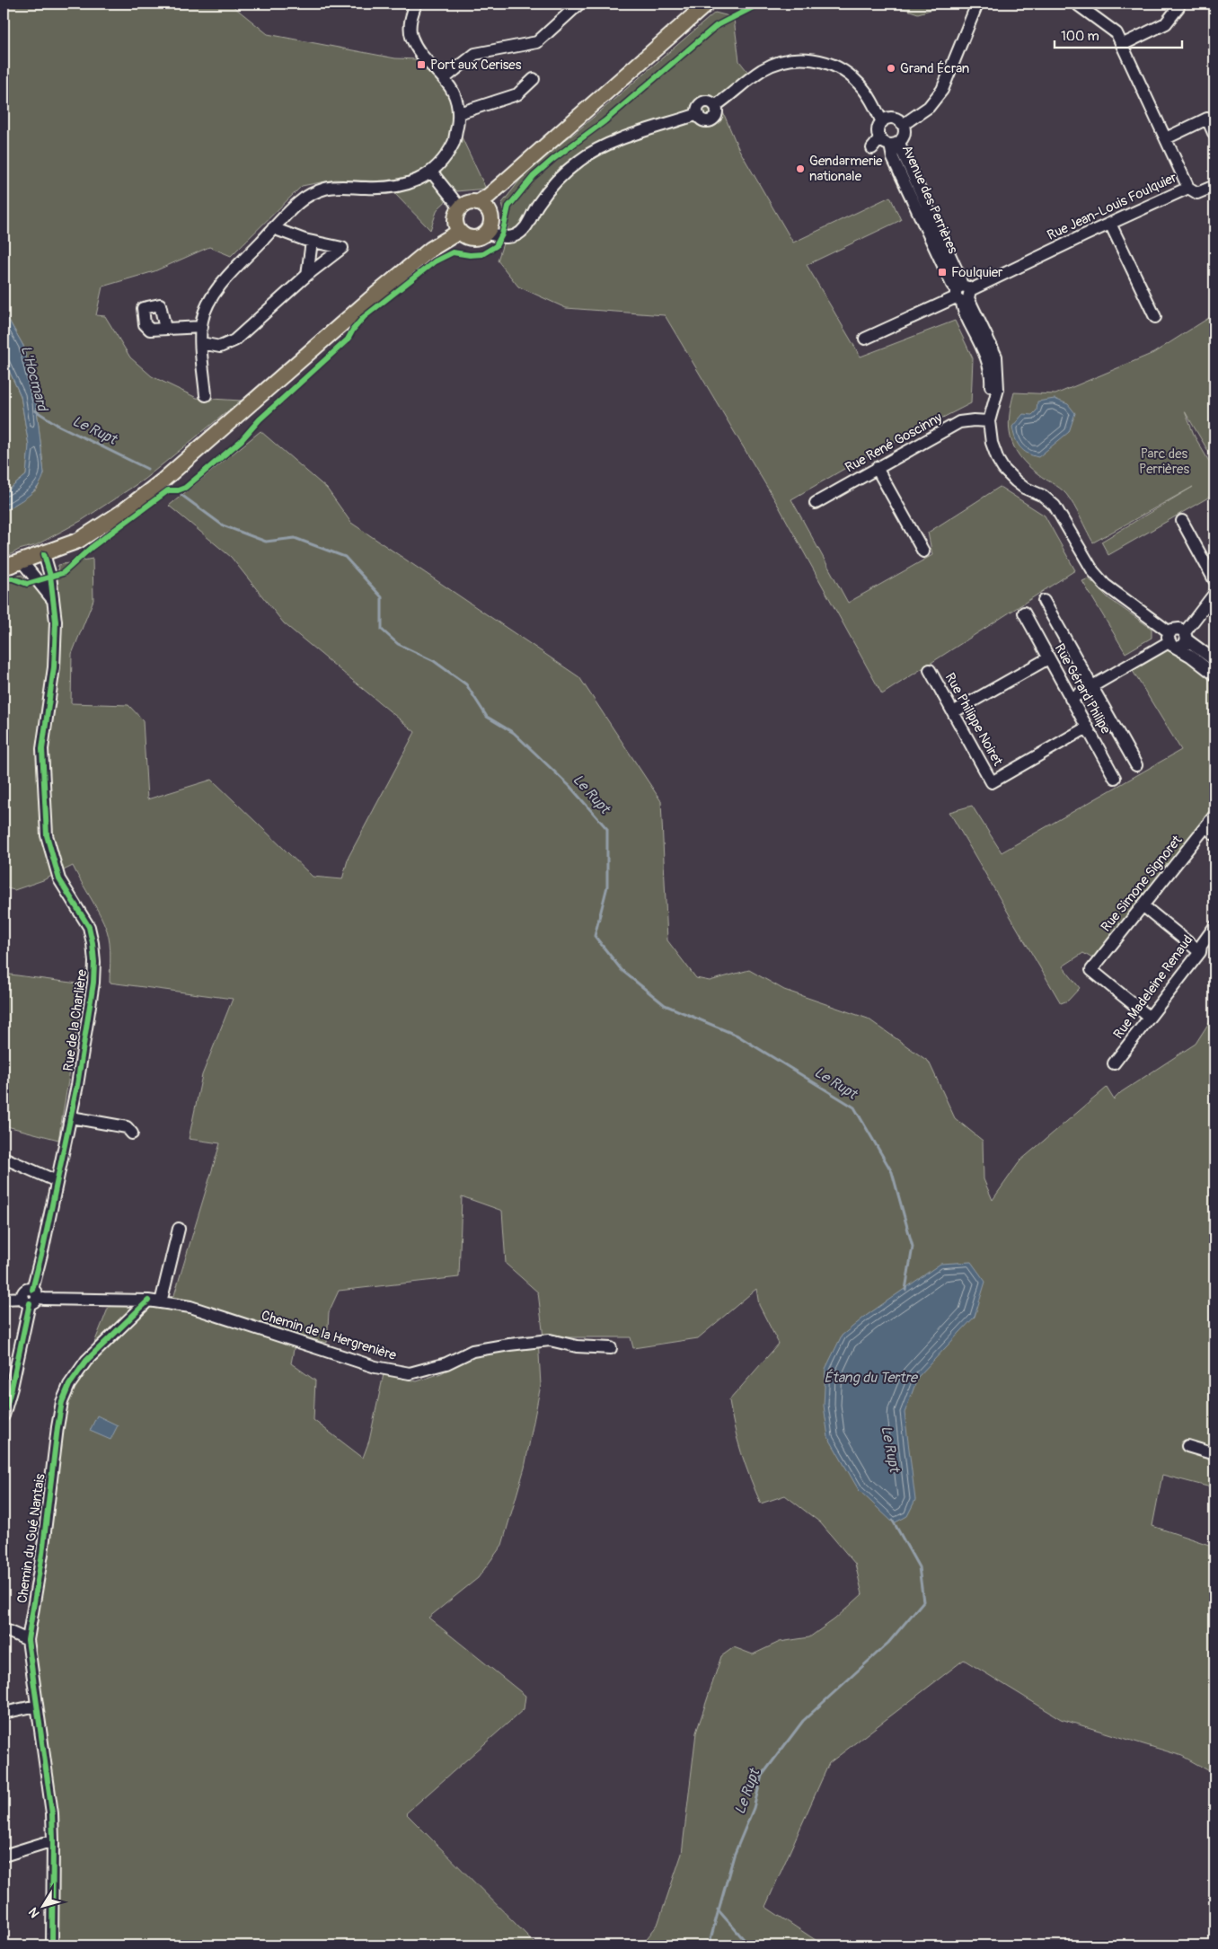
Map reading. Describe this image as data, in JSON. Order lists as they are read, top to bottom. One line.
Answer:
{"streets":{"street":["Avenue des Perrières","Rue Jean-Louis Foulquier","Rue René Goscinny","Rue Gérard Philipe","Rue Philippe Noiret","Rue Simone Signoret","Rue Madeleine Renaud","Rue de la Charlière","Chemin de la Hergrenière","Chemin du Gué Nantais"]},"crossings":[["Avenue des Perrières","Rue Jean-Louis Foulquier"],["Avenue des Perrières","Rue René Goscinny"],["Rue Gérard Philipe","Rue Philippe Noiret"],["Rue Simone Signoret","Rue Madeleine Renaud"],["Rue de la Charlière","Chemin de la Hergrenière"],["Chemin de la Hergrenière","Chemin du Gué Nantais"]],"water":["L'Hocmard","Le Rupt","Étang du Tertre"],"parks":["Parc des Perrières"],"places":{"transit":["Port aux Cerises","Foulquier"],"other":["Grand Écran","Gendarmerie nationale"]},"scale_bar":"100 m","north":"bottom left"}
